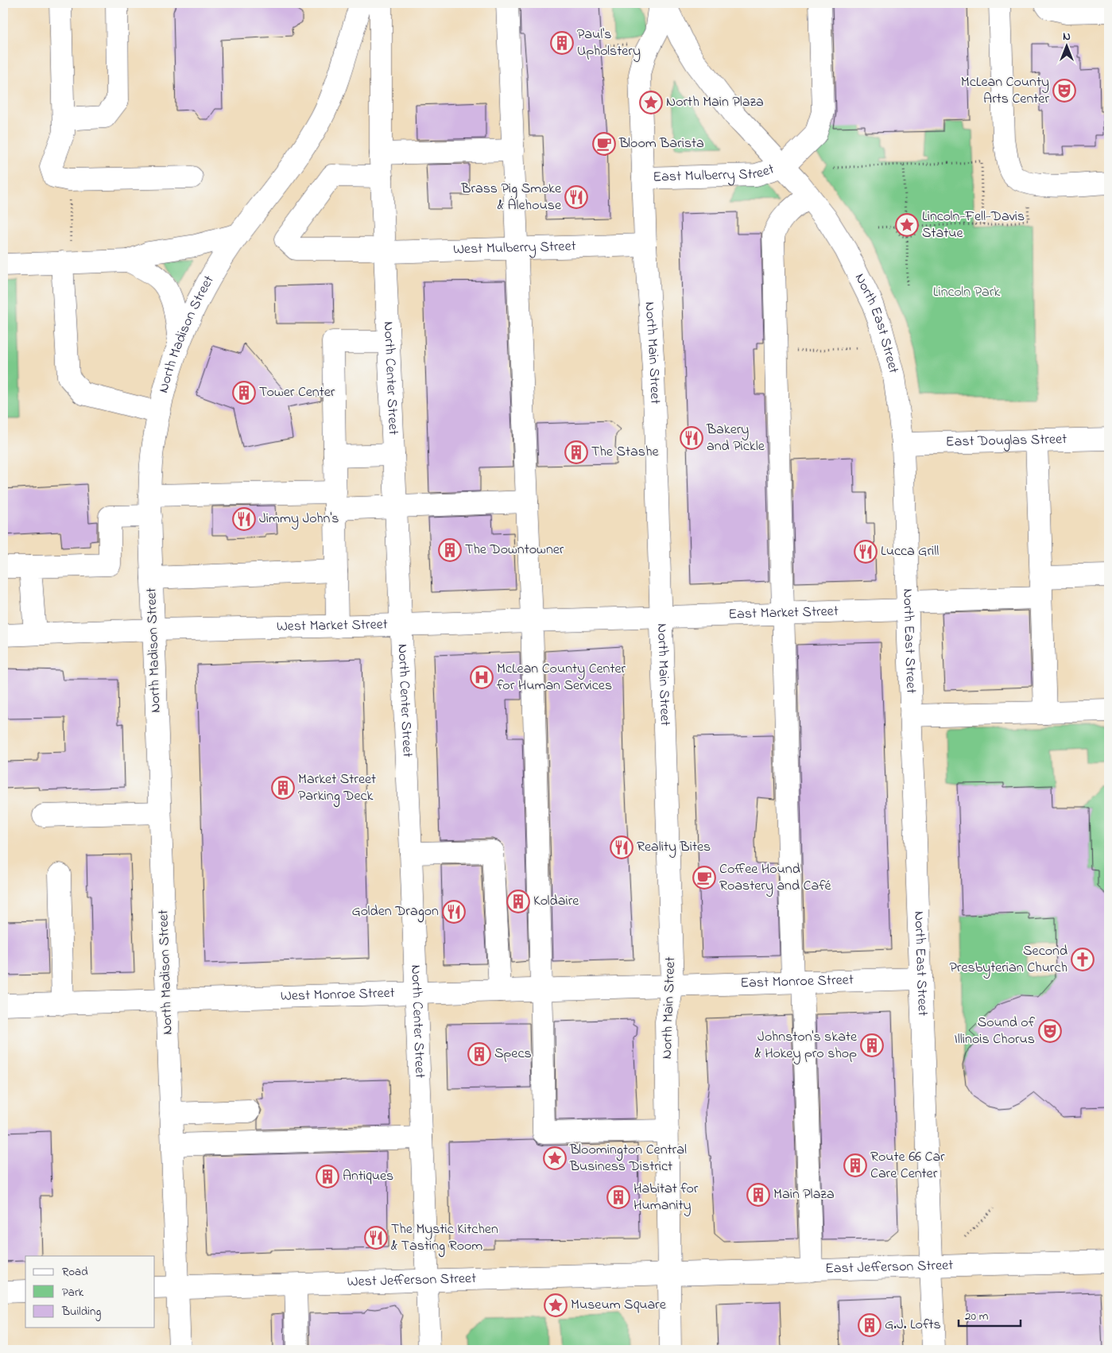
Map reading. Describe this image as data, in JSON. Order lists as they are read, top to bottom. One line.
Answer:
{"streets":{"street":["East Mulberry Street","West Mulberry Street","North East Street","North Madison Street","North Main Street","North Center Street","East Douglas Street","East Market Street","West Market Street","East Monroe Street","West Monroe Street","East Jefferson Street","West Jefferson Street"]},"crossings":[["East Mulberry Street","North East Street"],["East Mulberry Street","North Main Street"],["West Mulberry Street","North Main Street"],["West Mulberry Street","North Center Street"],["North East Street","East Douglas Street"],["North East Street","East Market Street"],["North East Street","East Monroe Street"],["North East Street","East Jefferson Street"],["North Madison Street","West Market Street"],["North Madison Street","West Monroe Street"],["North Madison Street","West Jefferson Street"],["North Main Street","East Market Street"],["North Main Street","West Market Street"],["North Main Street","East Monroe Street"],["North Main Street","West Monroe Street"],["North Main Street","East Jefferson Street"],["North Main Street","West Jefferson Street"],["North Center Street","West Market Street"],["North Center Street","West Monroe Street"],["North Center Street","West Jefferson Street"],["East Market Street","West Market Street"],["East Monroe Street","West Monroe Street"],["East Jefferson Street","West Jefferson Street"]],"parks":["Lincoln Park"],"places":{"building":["Paul's Upholstery","Tower Center","The Stashe","The Downtowner","Market Street Parking Deck","Koldaire","Johnston's skate & Hokey pro shop","Specs","Route 66 Car Care Center","Antiques","Main Plaza","Habitat for Humanity","G.J. Lofts"],"theatre":["McLean County Arts Center","Sound of Illinois Chorus"],"place":["North Main Plaza","Lincoln-Fell-Davis Statue","Bloomington Central Business District","Museum Square"],"cafe":["Bloom Barista","Coffee Hound Roastery and Café"],"restaurant":["Brass Pig Smoke & Alehouse","Bakery and Pickle","Jimmy John's","Lucca Grill","Reality Bites","Golden Dragon","The Mystic Kitchen & Tasting Room"],"hospital":["McLean County Center for Human Services"],"church":["Second Presbyterian Church"]},"legend":["Road","Park","Building"],"scale_bar":"20 m","north":"top"}
